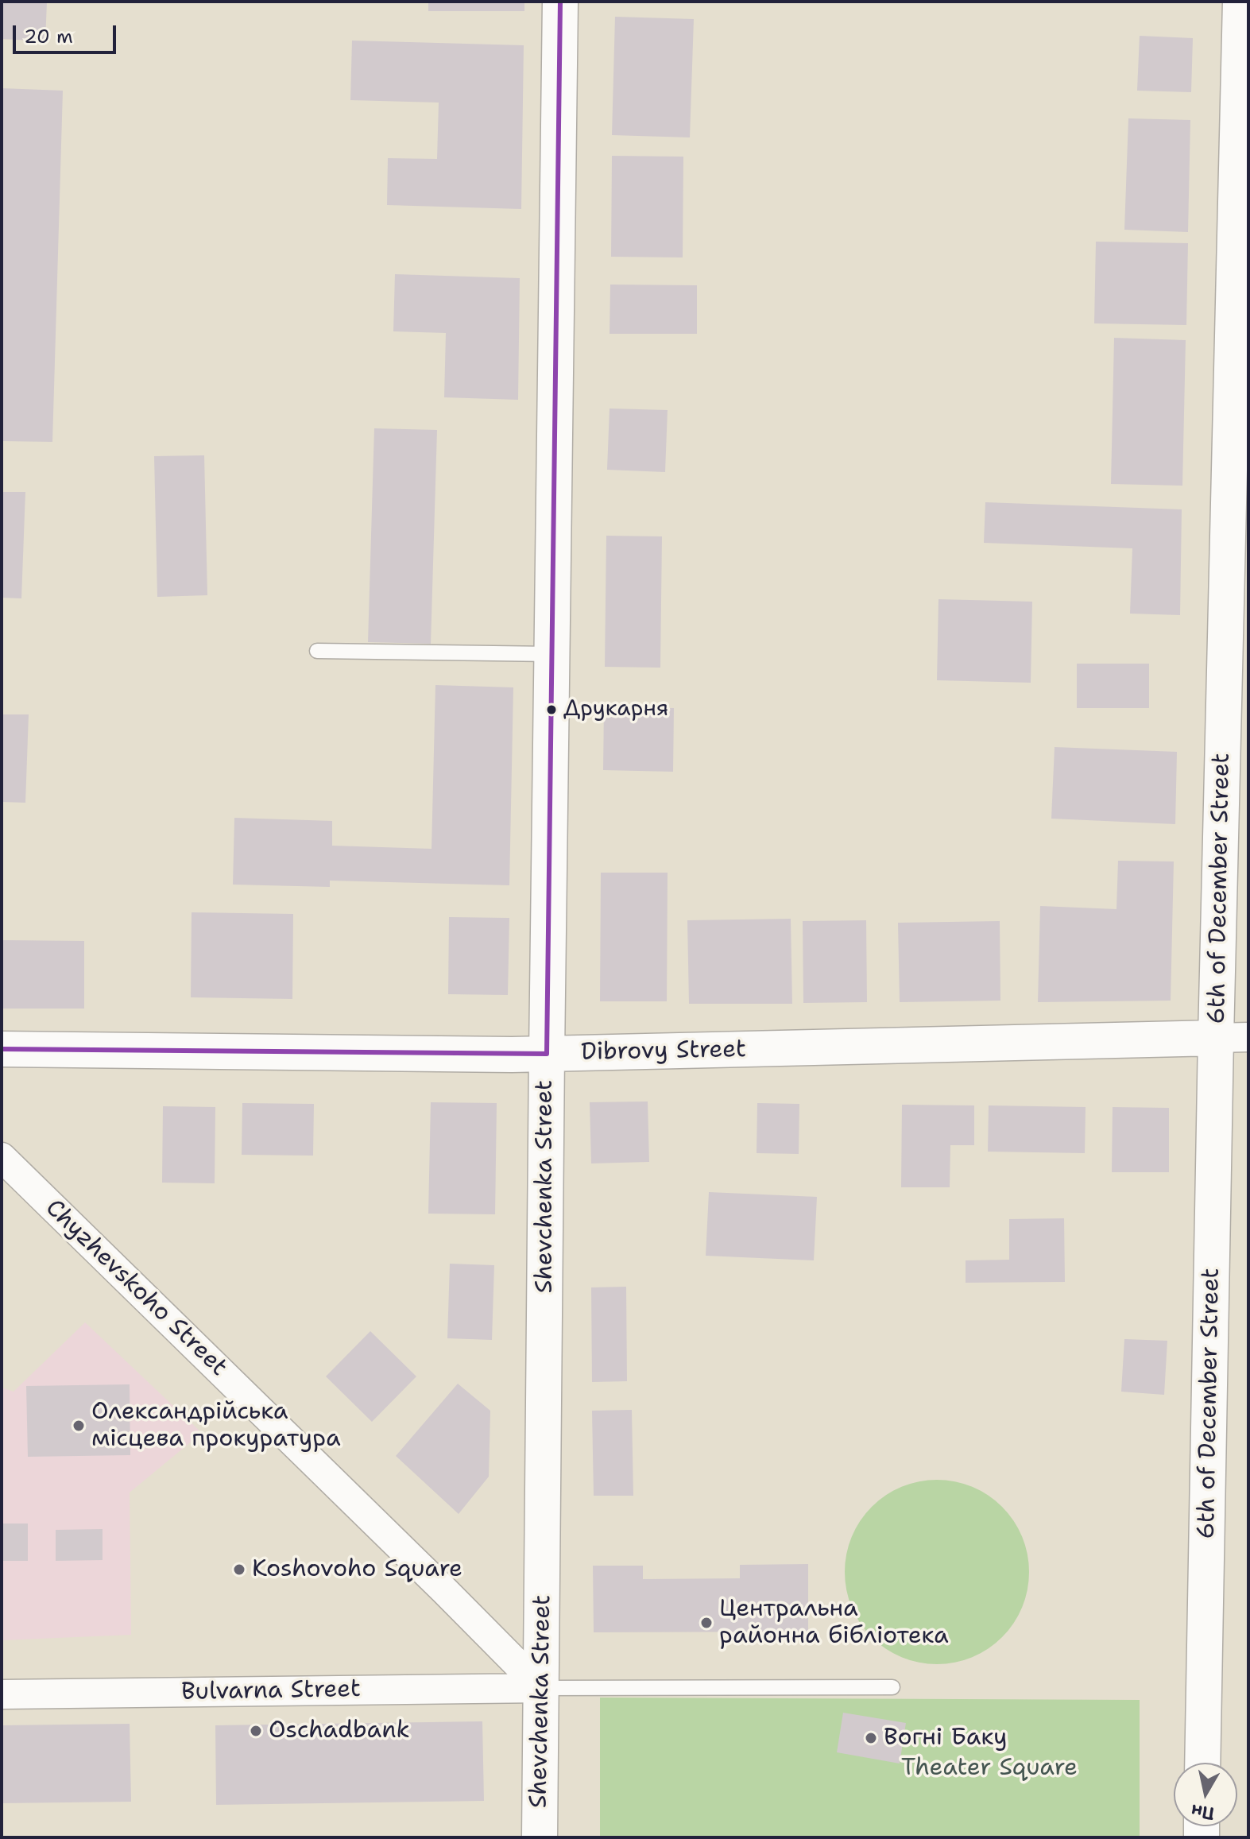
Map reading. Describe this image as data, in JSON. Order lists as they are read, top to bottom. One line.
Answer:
{"streets":{"street":["6th of December Street","Dibrovy Street","Shevchenka Street","Chyzhevskoho Street","Bulvarna Street"]},"crossings":[["6th of December Street","Dibrovy Street"],["Dibrovy Street","Shevchenka Street"],["Shevchenka Street","Chyzhevskoho Street"],["Shevchenka Street","Bulvarna Street"],["Chyzhevskoho Street","Bulvarna Street"]],"parks":["Theater Square"],"places":["Друкарня","Олександрійська місцева прокуратура","Koshovoho Square","Центральна районна бібліотека","Oschadbank","Вогні Баку"],"scale_bar":"20 m","north":"bottom"}
